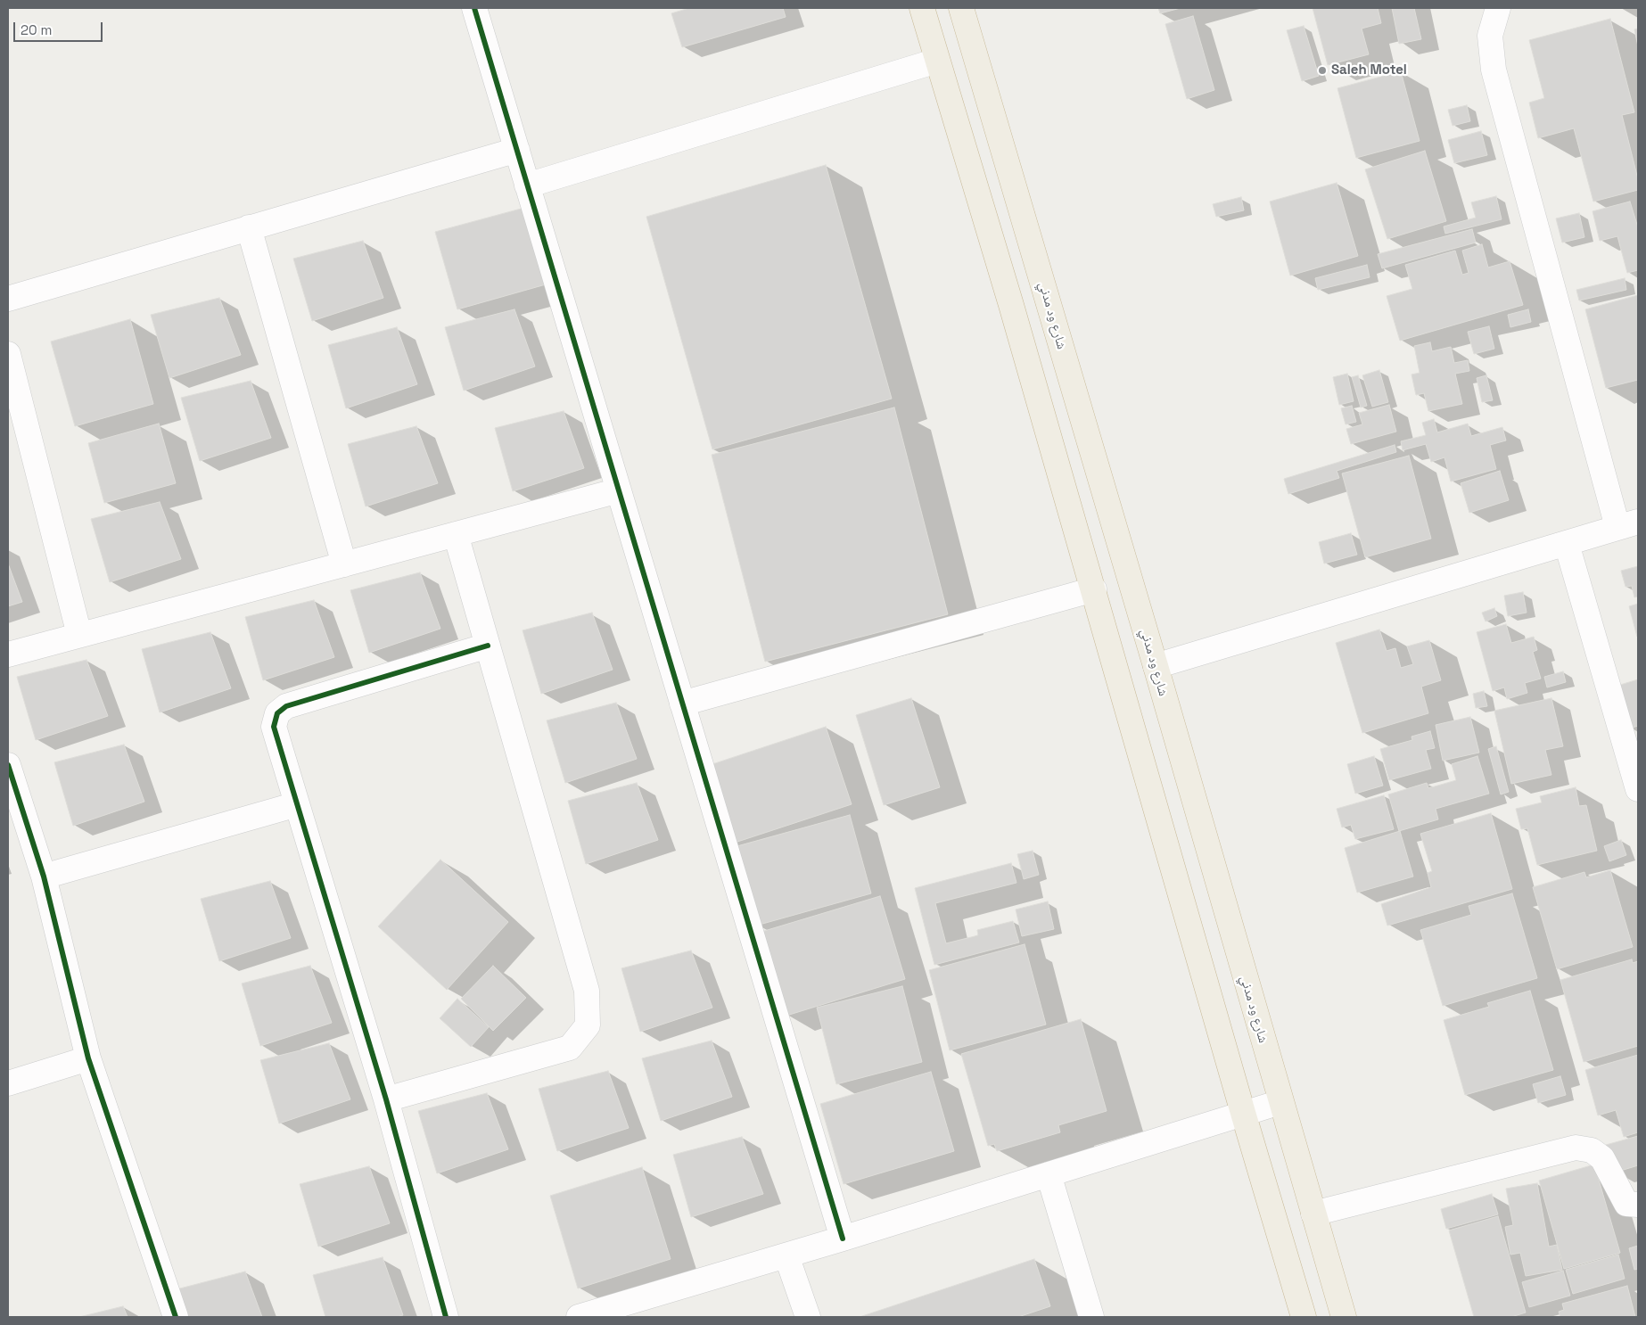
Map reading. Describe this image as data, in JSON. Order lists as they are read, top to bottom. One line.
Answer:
{"streets":{"highway":["شارع ود مدني"]},"places":["Saleh Motel"],"scale_bar":"20 m"}
